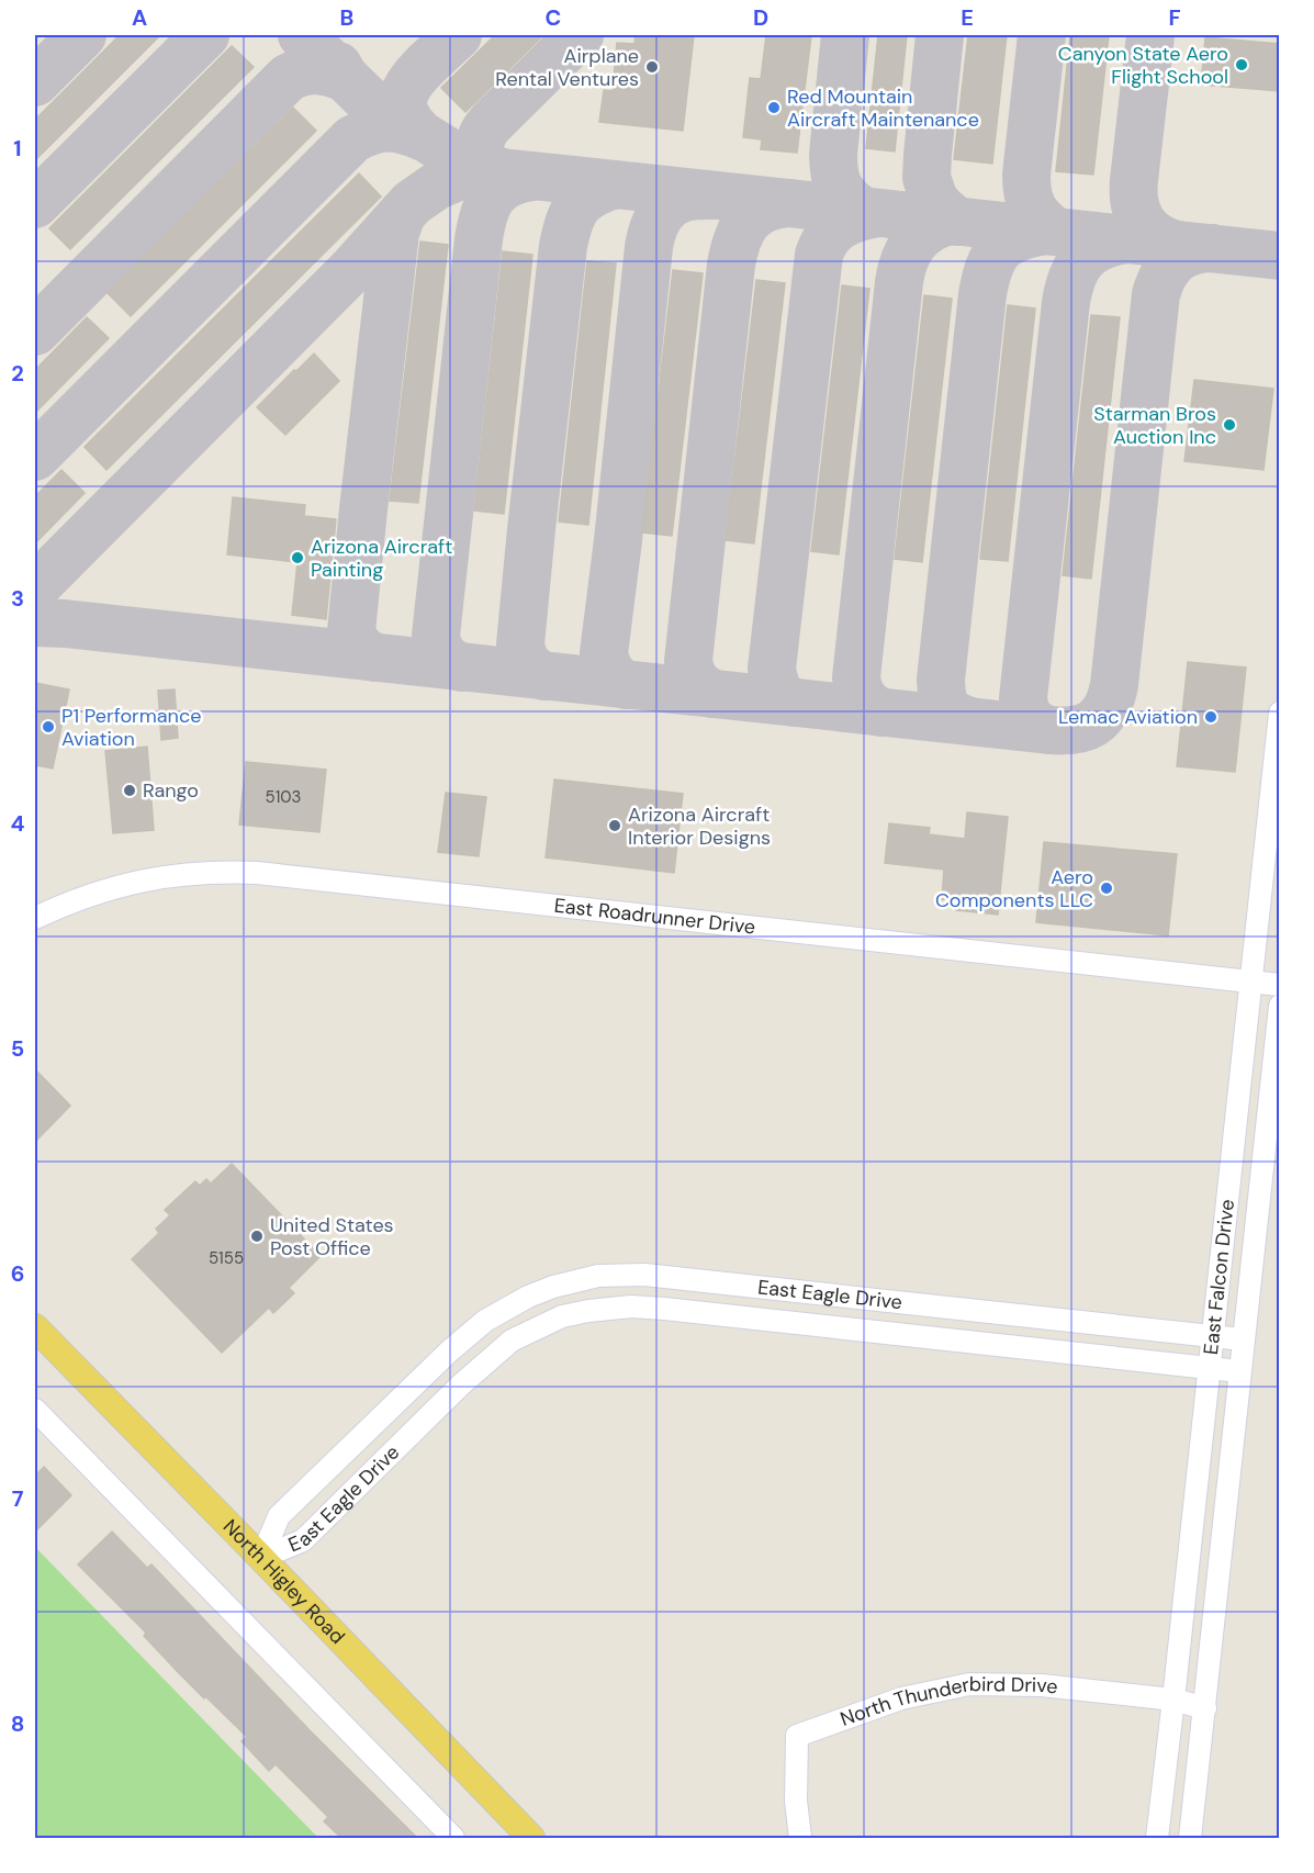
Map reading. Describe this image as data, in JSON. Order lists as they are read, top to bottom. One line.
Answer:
{"streets":{"main road":["North Higley Road"],"street":["East Roadrunner Drive","East Falcon Drive","East Eagle Drive","North Thunderbird Drive"]},"crossings":[["East Roadrunner Drive","East Falcon Drive"],["East Falcon Drive","East Eagle Drive"],["East Falcon Drive","North Thunderbird Drive"],["East Eagle Drive","North Higley Road"]],"places":["Canyon State Aero Flight School","Airplane Rental Ventures","Red Mountain Aircraft Maintenance","Starman Bros Auction Inc","Arizona Aircraft Painting","Lemac Aviation","P1 Performance Aviation","Rango","Arizona Aircraft Interior Designs","Aero Components LLC","United States Post Office"],"house_numbers":["5103","5155"],"grid":{"columns":["A","B","C","D","E","F"],"rows":["1","2","3","4","5","6","7","8"]}}
